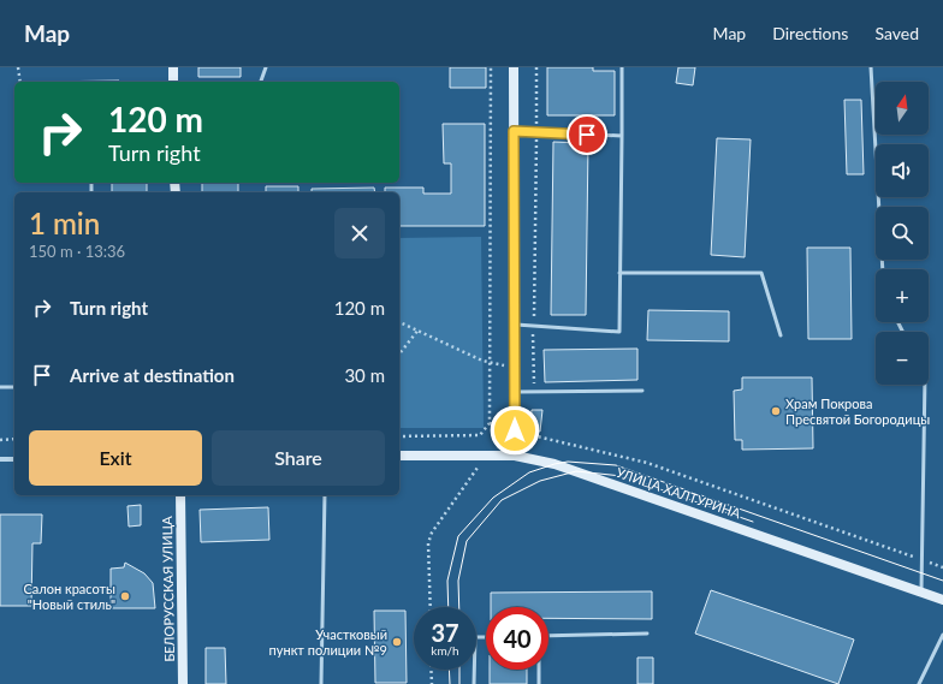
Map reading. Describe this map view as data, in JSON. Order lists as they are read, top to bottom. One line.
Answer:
{"streets":{"street":["УЛИЦА ХАЛТУРИНА","БЕЛОРУССКАЯ УЛИЦА"]},"places":["Храм Покрова Пресвятой Богородицы","Салон красоты \"Новый стиль\"","Участковый пункт полиции №9"],"north":"top","page":{"header":"Map","nav":["Map","Directions","Saved"],"map_buttons":["+","−"],"turn":["120 m","Turn right"],"heading":["1 min","150 m · 13:36"],"list":[{"name":"Turn right","value":"120 m"},{"name":"Arrive at destination","value":"30 m"}],"buttons":["Exit","Share"],"speed":"37 km/h","limit":"40"}}
